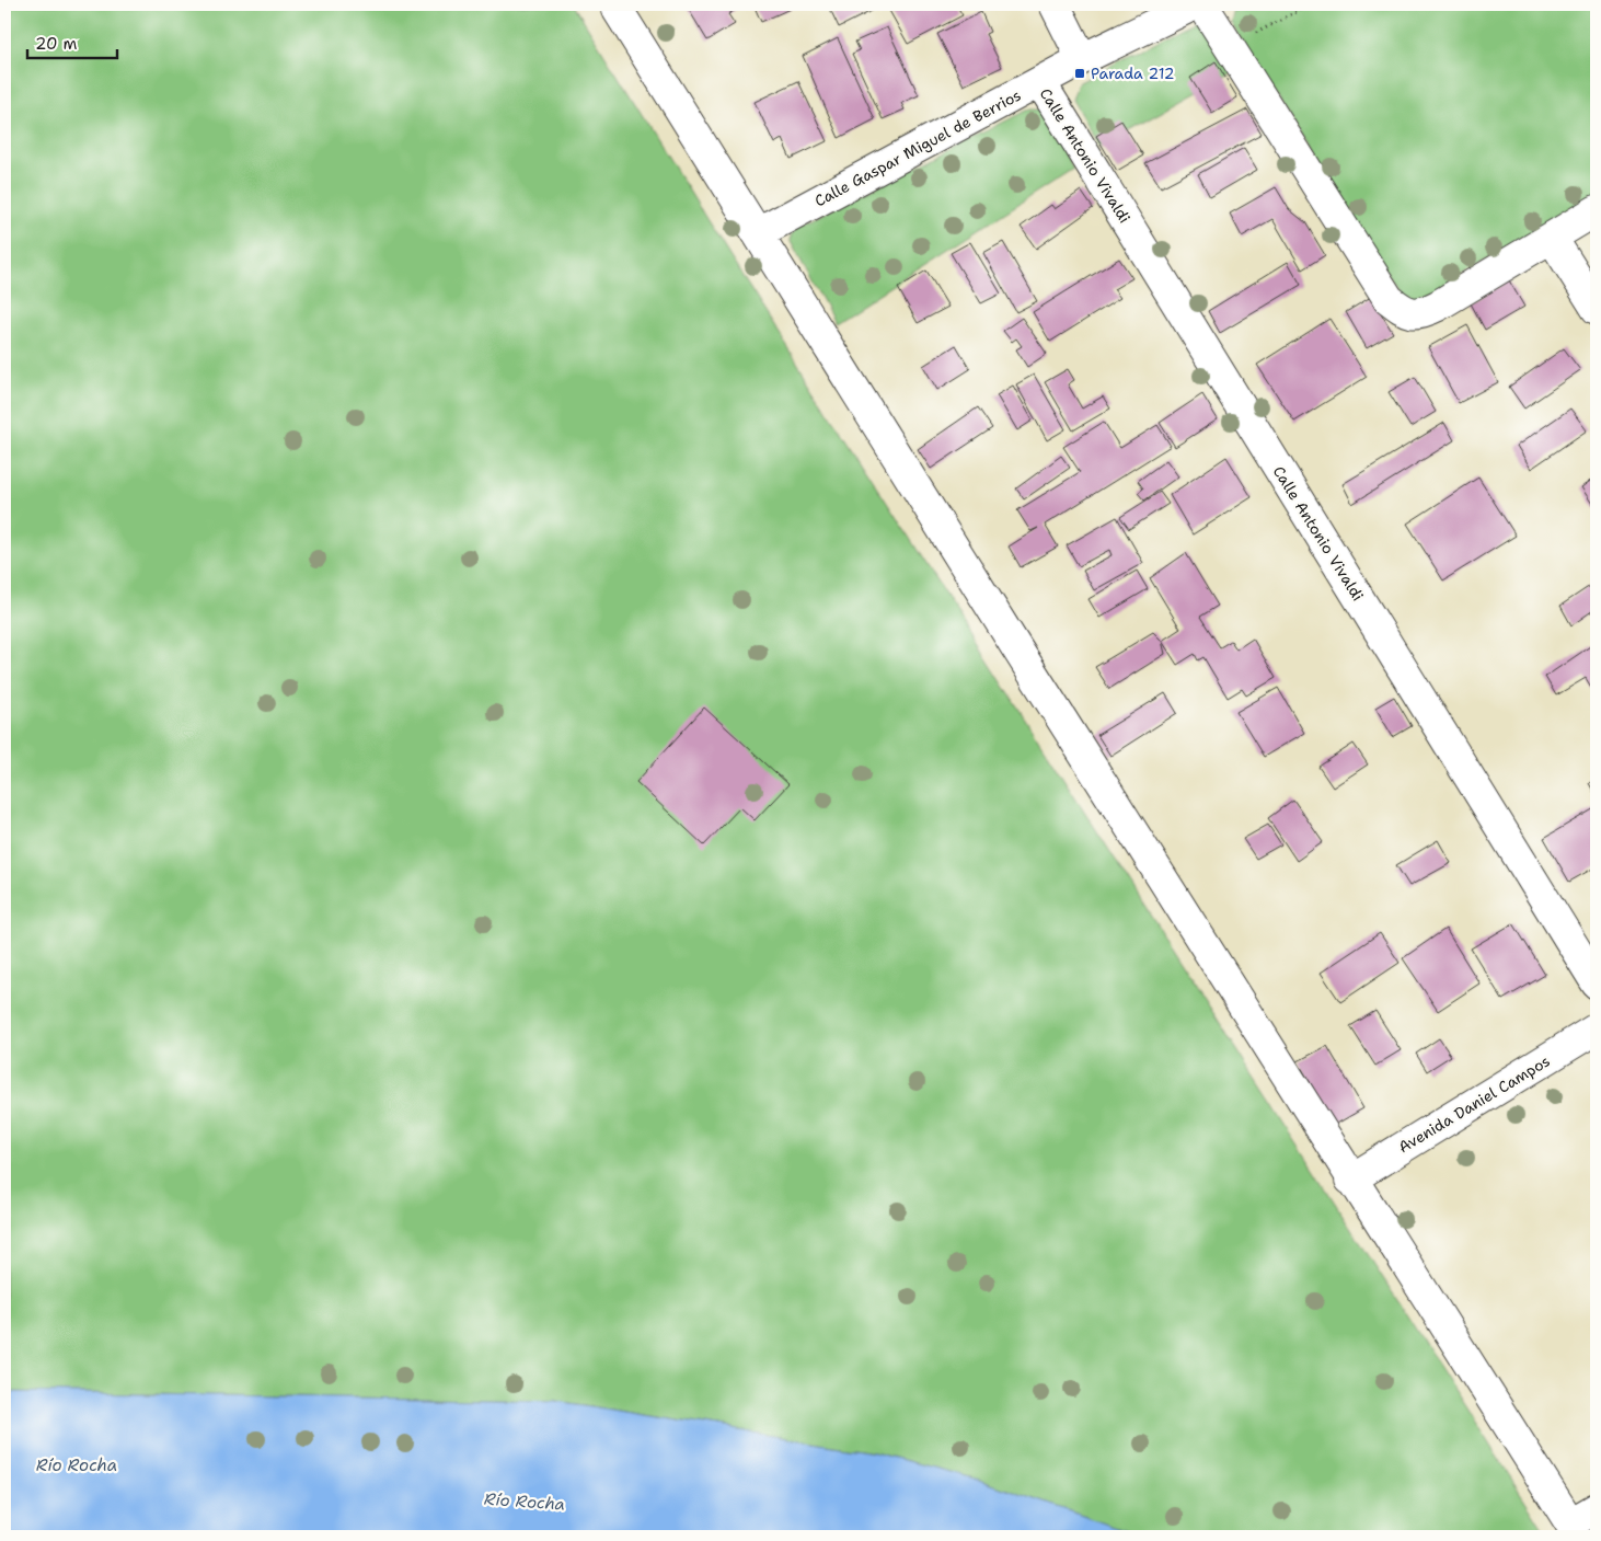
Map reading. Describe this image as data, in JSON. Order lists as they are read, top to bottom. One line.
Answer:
{"streets":{"street":["Calle Gaspar Miguel de Berrios","Calle Antonio Vivaldi","Avenida Daniel Campos"]},"crossings":[["Calle Gaspar Miguel de Berrios","Calle Antonio Vivaldi"]],"water":["Río Rocha"],"places":{"transit":["Parada 212"]},"scale_bar":"20 m"}
